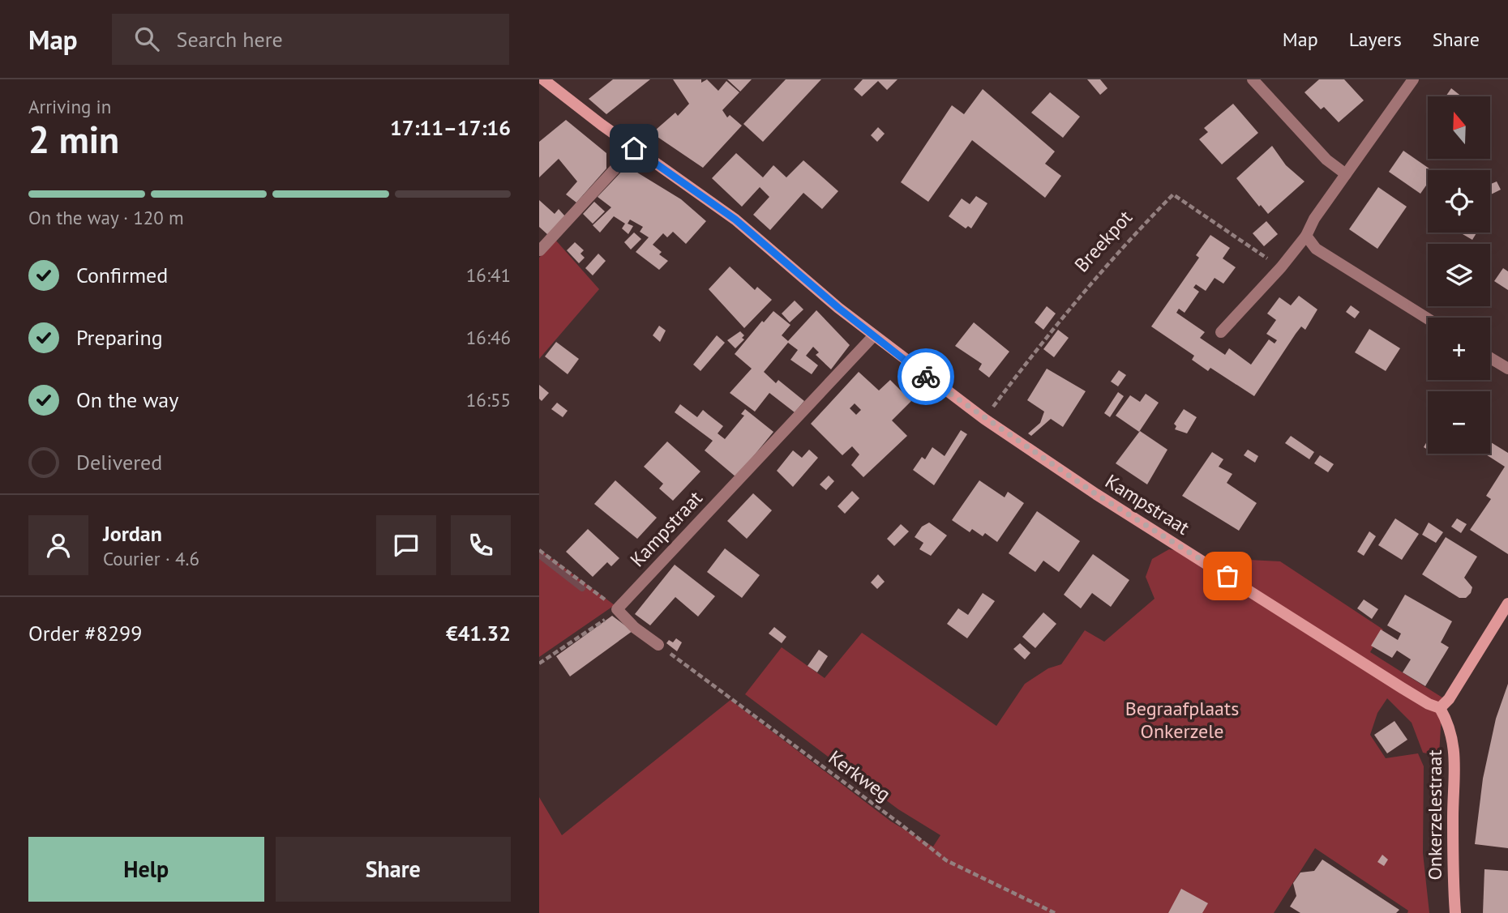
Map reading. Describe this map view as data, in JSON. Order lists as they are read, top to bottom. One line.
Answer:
{"streets":{"street":["Kampstraat","Onkerzelestraat"],"path":["Breekpot","Kerkweg"]},"crossings":[["Breekpot","Kampstraat"],["Kampstraat","Onkerzelestraat"]],"parks":["Begraafplaats Onkerzele"],"north":"top","page":{"header":"Map","search":"Search here","nav":["Map","Layers","Share"],"heading":["2 min","Arriving in","17:11–17:16"],"panel":["Jordan","Courier · 4.6","Order #8299","€41.32"],"map_buttons":["+","−"],"bar":"On the way · 120 m","list":[["Confirmed","16:41"],["Preparing","16:46"],["On the way","16:55"],"Delivered"],"buttons":["Help","Share"]}}
